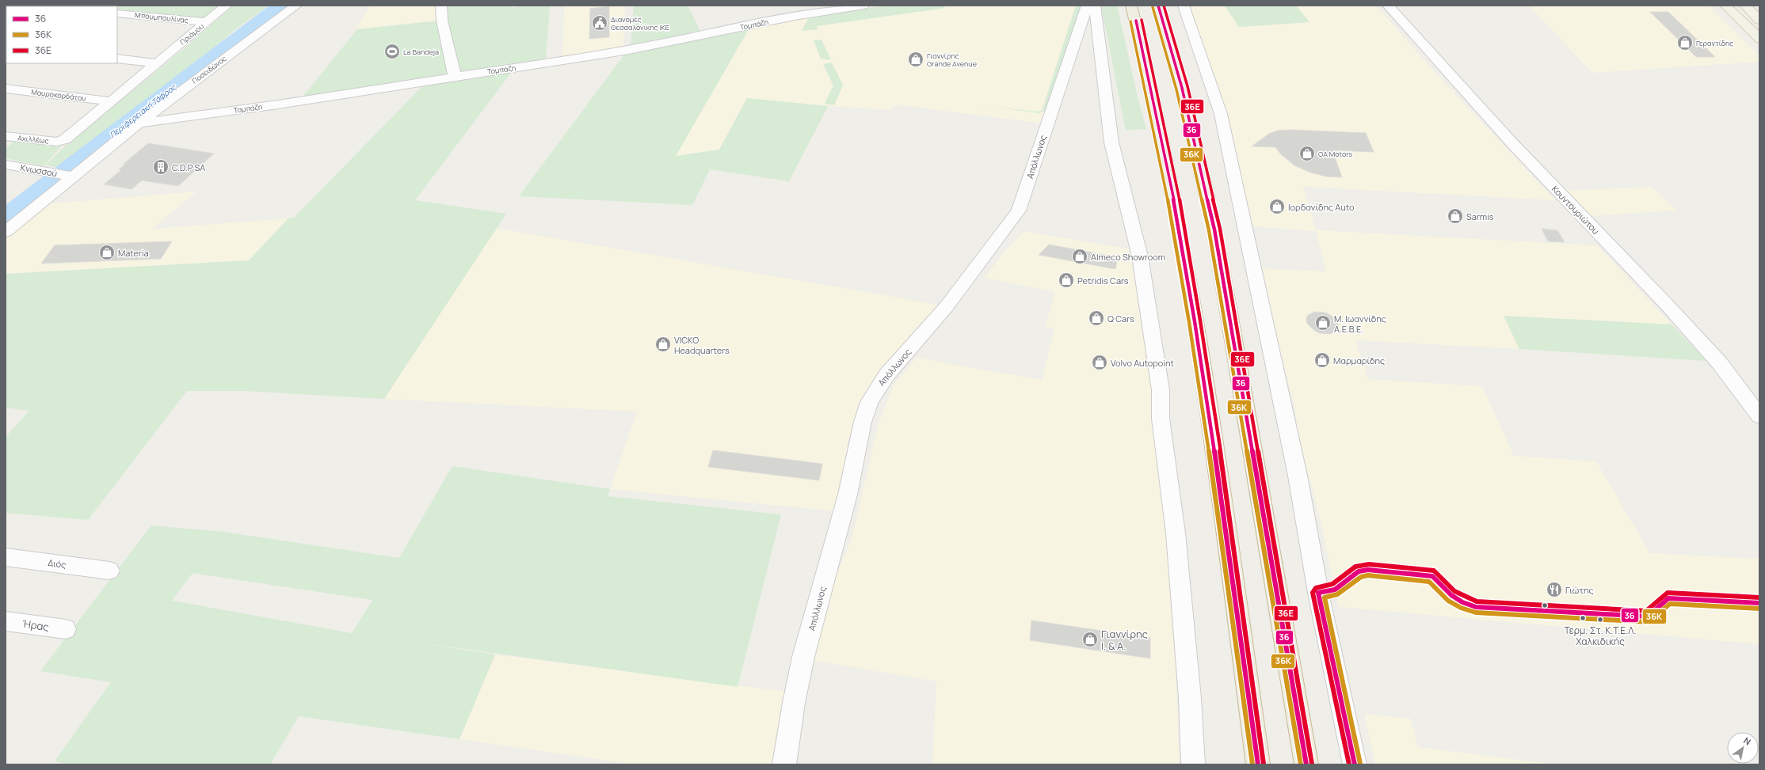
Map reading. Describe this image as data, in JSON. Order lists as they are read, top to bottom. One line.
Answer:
{"streets":{"street":["Μπουμπουλίνας","Τομπάζη","Πριάμου","Ποσειδώνος","Μαυροκορδάτου","Αχιλλέως","Απόλλωνος","Κνωσσού","Κουντουριώτου","Διός","Ήρας"]},"crossings":[["Μπουμπουλίνας","Πριάμου"],["Τομπάζη","Ποσειδώνος"],["Πριάμου","Μαυροκορδάτου"],["Πριάμου","Αχιλλέως"],["Ποσειδώνος","Κνωσσού"]],"water":["Περιφερειακή Τάφρος"],"places":{"public building":["Διανομές Θεσσαλονίκης ΙΚΕ"],"shop":["Γεραντίδης","Γιαννίρης Grande Avenue","GA Motors","Ιορδανίδης Auto","Sarmis","Materia","Almeco Showroom","Petridis Cars","Q Cars","Μ. Ιωαννίδης Α.Ε.Β.Ε.","VICKO Headquarters","Μαρμαρίδης","Volvo Autopoint","Γιαννίρης Ι. & Α."],"sports":["La Bandeja"],"building":["C.D.P SA"],"restaurant":["Γιώτης"],"other":["Τερμ. Στ. Κ.Τ.Ε.Λ. Χαλκιδικής"]},"lines":["transit line 36","transit line 36Ε","transit line 36Κ"],"legend":["36","36Κ","36Ε"],"north":"top right"}
